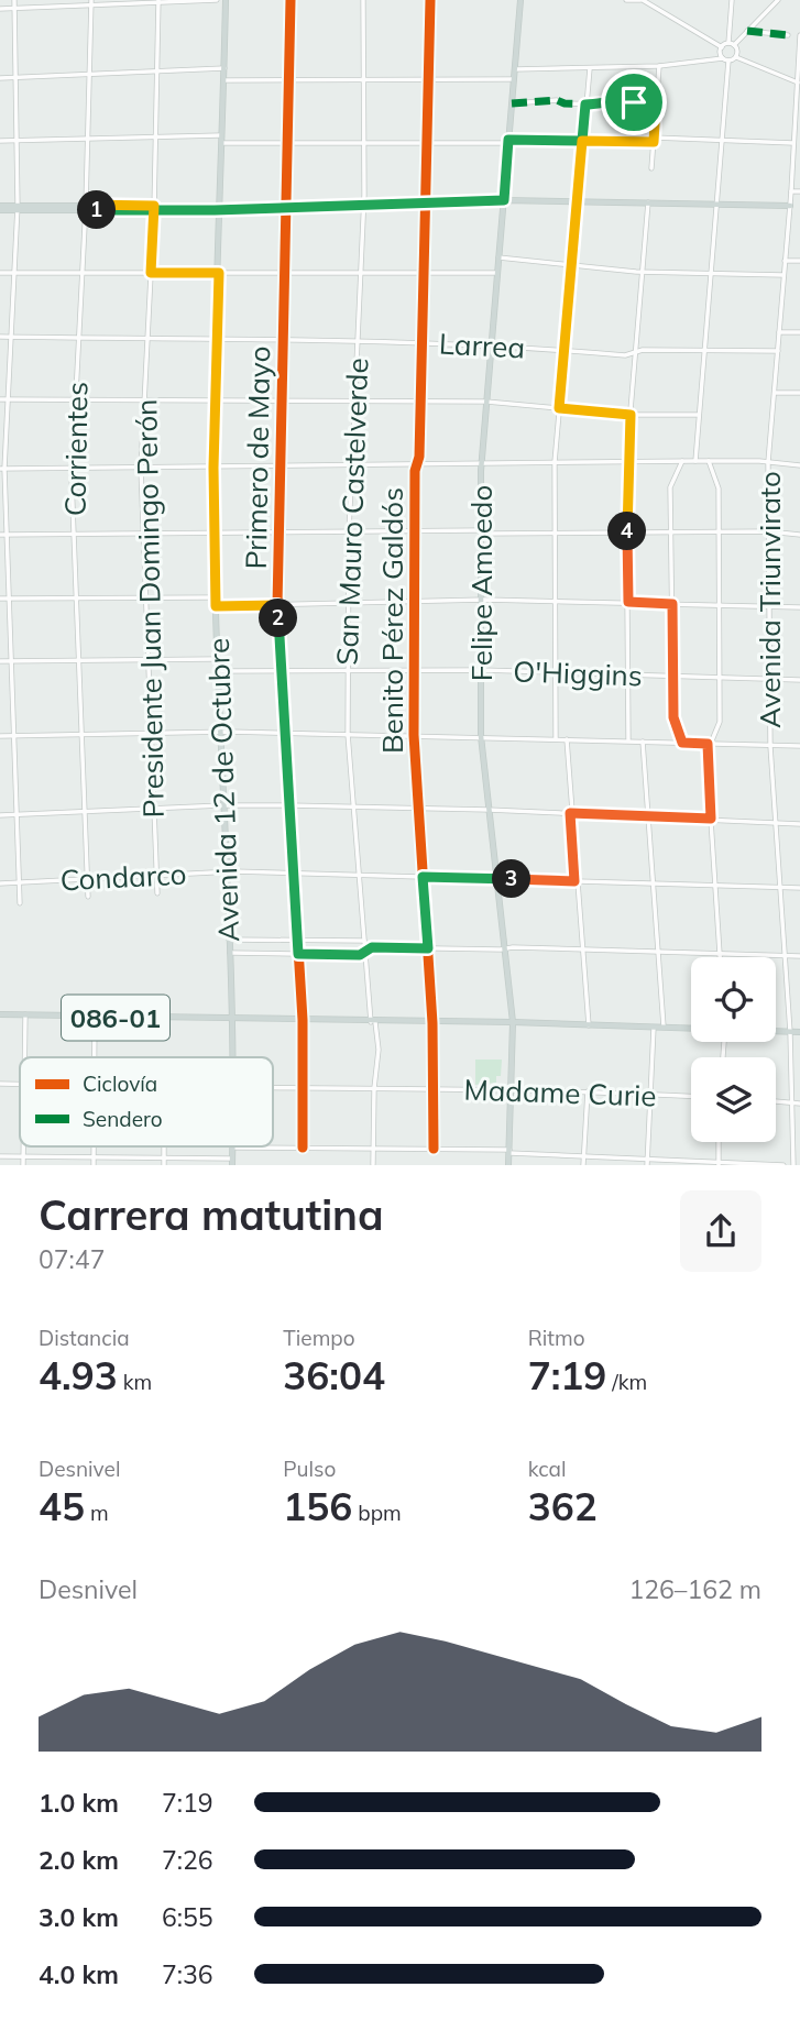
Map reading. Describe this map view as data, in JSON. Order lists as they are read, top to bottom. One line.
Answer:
{"streets":{"main road":["Felipe Amoedo","Avenida 12 de Octubre","086-01"],"street":["Larrea","Corrientes","Primero de Mayo","San Mauro Castelverde","Avenida Triunvirato","Presidente Juan Domingo Perón","Benito Pérez Galdós","O'Higgins","Condarco","Madame Curie"]},"crossings":[["Larrea","Corrientes"],["Larrea","Primero de Mayo"],["Larrea","San Mauro Castelverde"],["Larrea","Felipe Amoedo"],["Larrea","Avenida Triunvirato"],["Larrea","Presidente Juan Domingo Perón"],["Larrea","Benito Pérez Galdós"],["Larrea","Avenida 12 de Octubre"],["Corrientes","Condarco"],["Primero de Mayo","O'Higgins"],["Primero de Mayo","Condarco"],["Primero de Mayo","086-01"],["Primero de Mayo","Madame Curie"],["San Mauro Castelverde","O'Higgins"],["San Mauro Castelverde","Condarco"],["San Mauro Castelverde","086-01"],["San Mauro Castelverde","Madame Curie"],["Felipe Amoedo","O'Higgins"],["Felipe Amoedo","Condarco"],["Felipe Amoedo","086-01"],["Felipe Amoedo","Madame Curie"],["Avenida Triunvirato","O'Higgins"],["Avenida Triunvirato","Condarco"],["Avenida Triunvirato","086-01"],["Presidente Juan Domingo Perón","Condarco"],["Benito Pérez Galdós","O'Higgins"],["Benito Pérez Galdós","Condarco"],["Benito Pérez Galdós","086-01"],["Benito Pérez Galdós","Madame Curie"],["O'Higgins","Avenida 12 de Octubre"],["Avenida 12 de Octubre","Condarco"],["Avenida 12 de Octubre","086-01"]],"legend":["Ciclovía","Sendero"],"page":{"pins":["1","4","2","3"],"heading":["Carrera matutina","07:47"],"stats":[["Distancia","4.93 km"],["Tiempo","36:04"],["Ritmo","7:19 /km"],["Desnivel","45 m"],["Pulso","156 bpm"],["kcal","362"]],"chart":["Desnivel","126–162 m"],"list":[{"name":"1.0 km","note":"7:19"},{"name":"2.0 km","note":"7:26"},{"name":"3.0 km","note":"6:55"},{"name":"4.0 km","note":"7:36"}]}}
